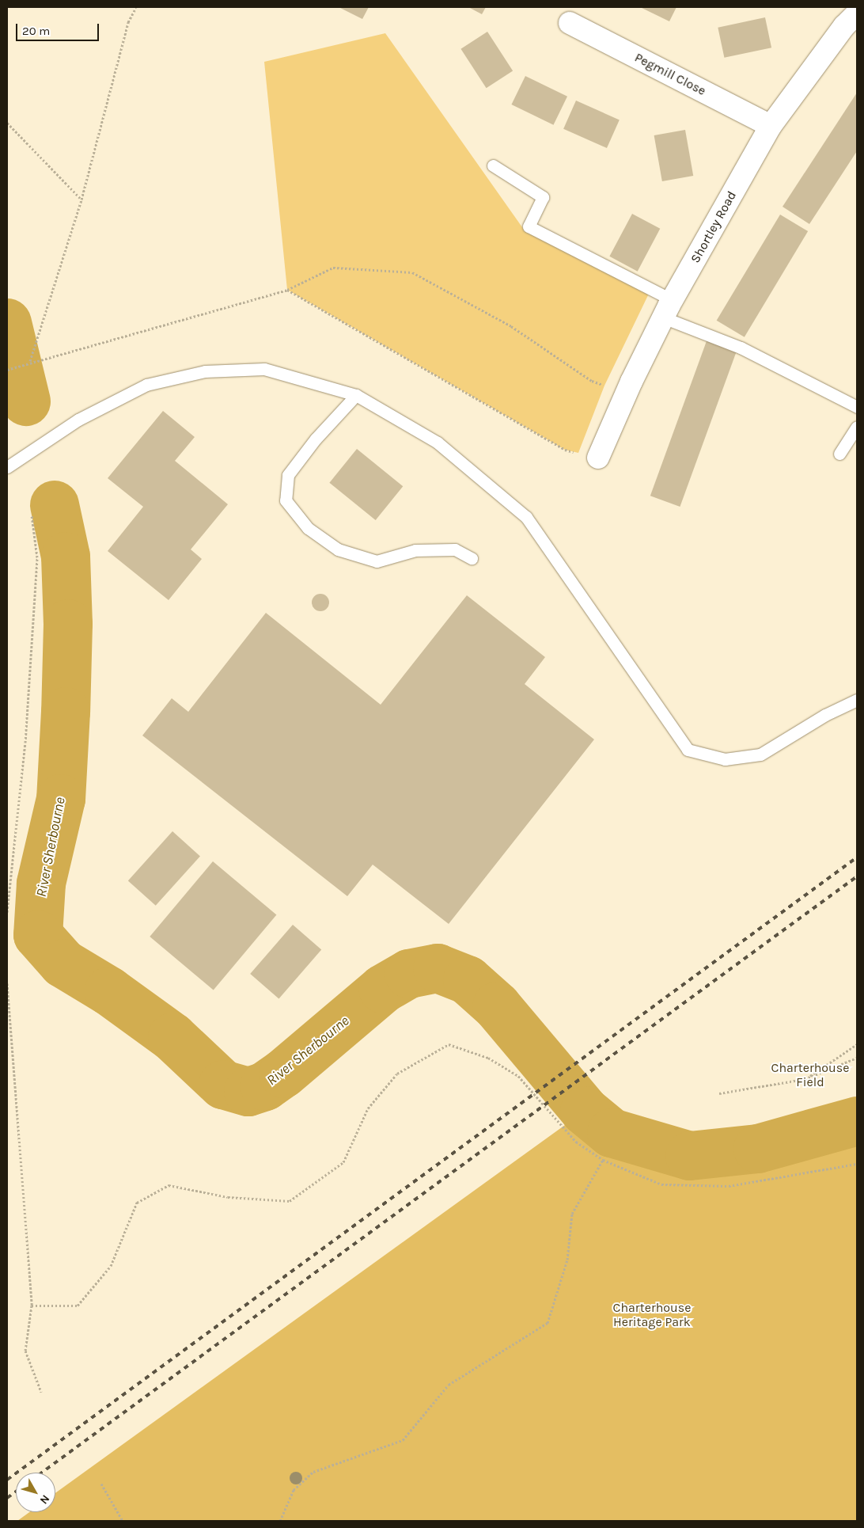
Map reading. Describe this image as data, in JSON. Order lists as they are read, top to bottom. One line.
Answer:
{"streets":{"street":["Pegmill Close","Shortley Road"]},"crossings":[["Pegmill Close","Shortley Road"]],"water":["River Sherbourne"],"parks":["Charterhouse Field","Charterhouse Heritage Park"],"scale_bar":"20 m","north":"bottom right"}
